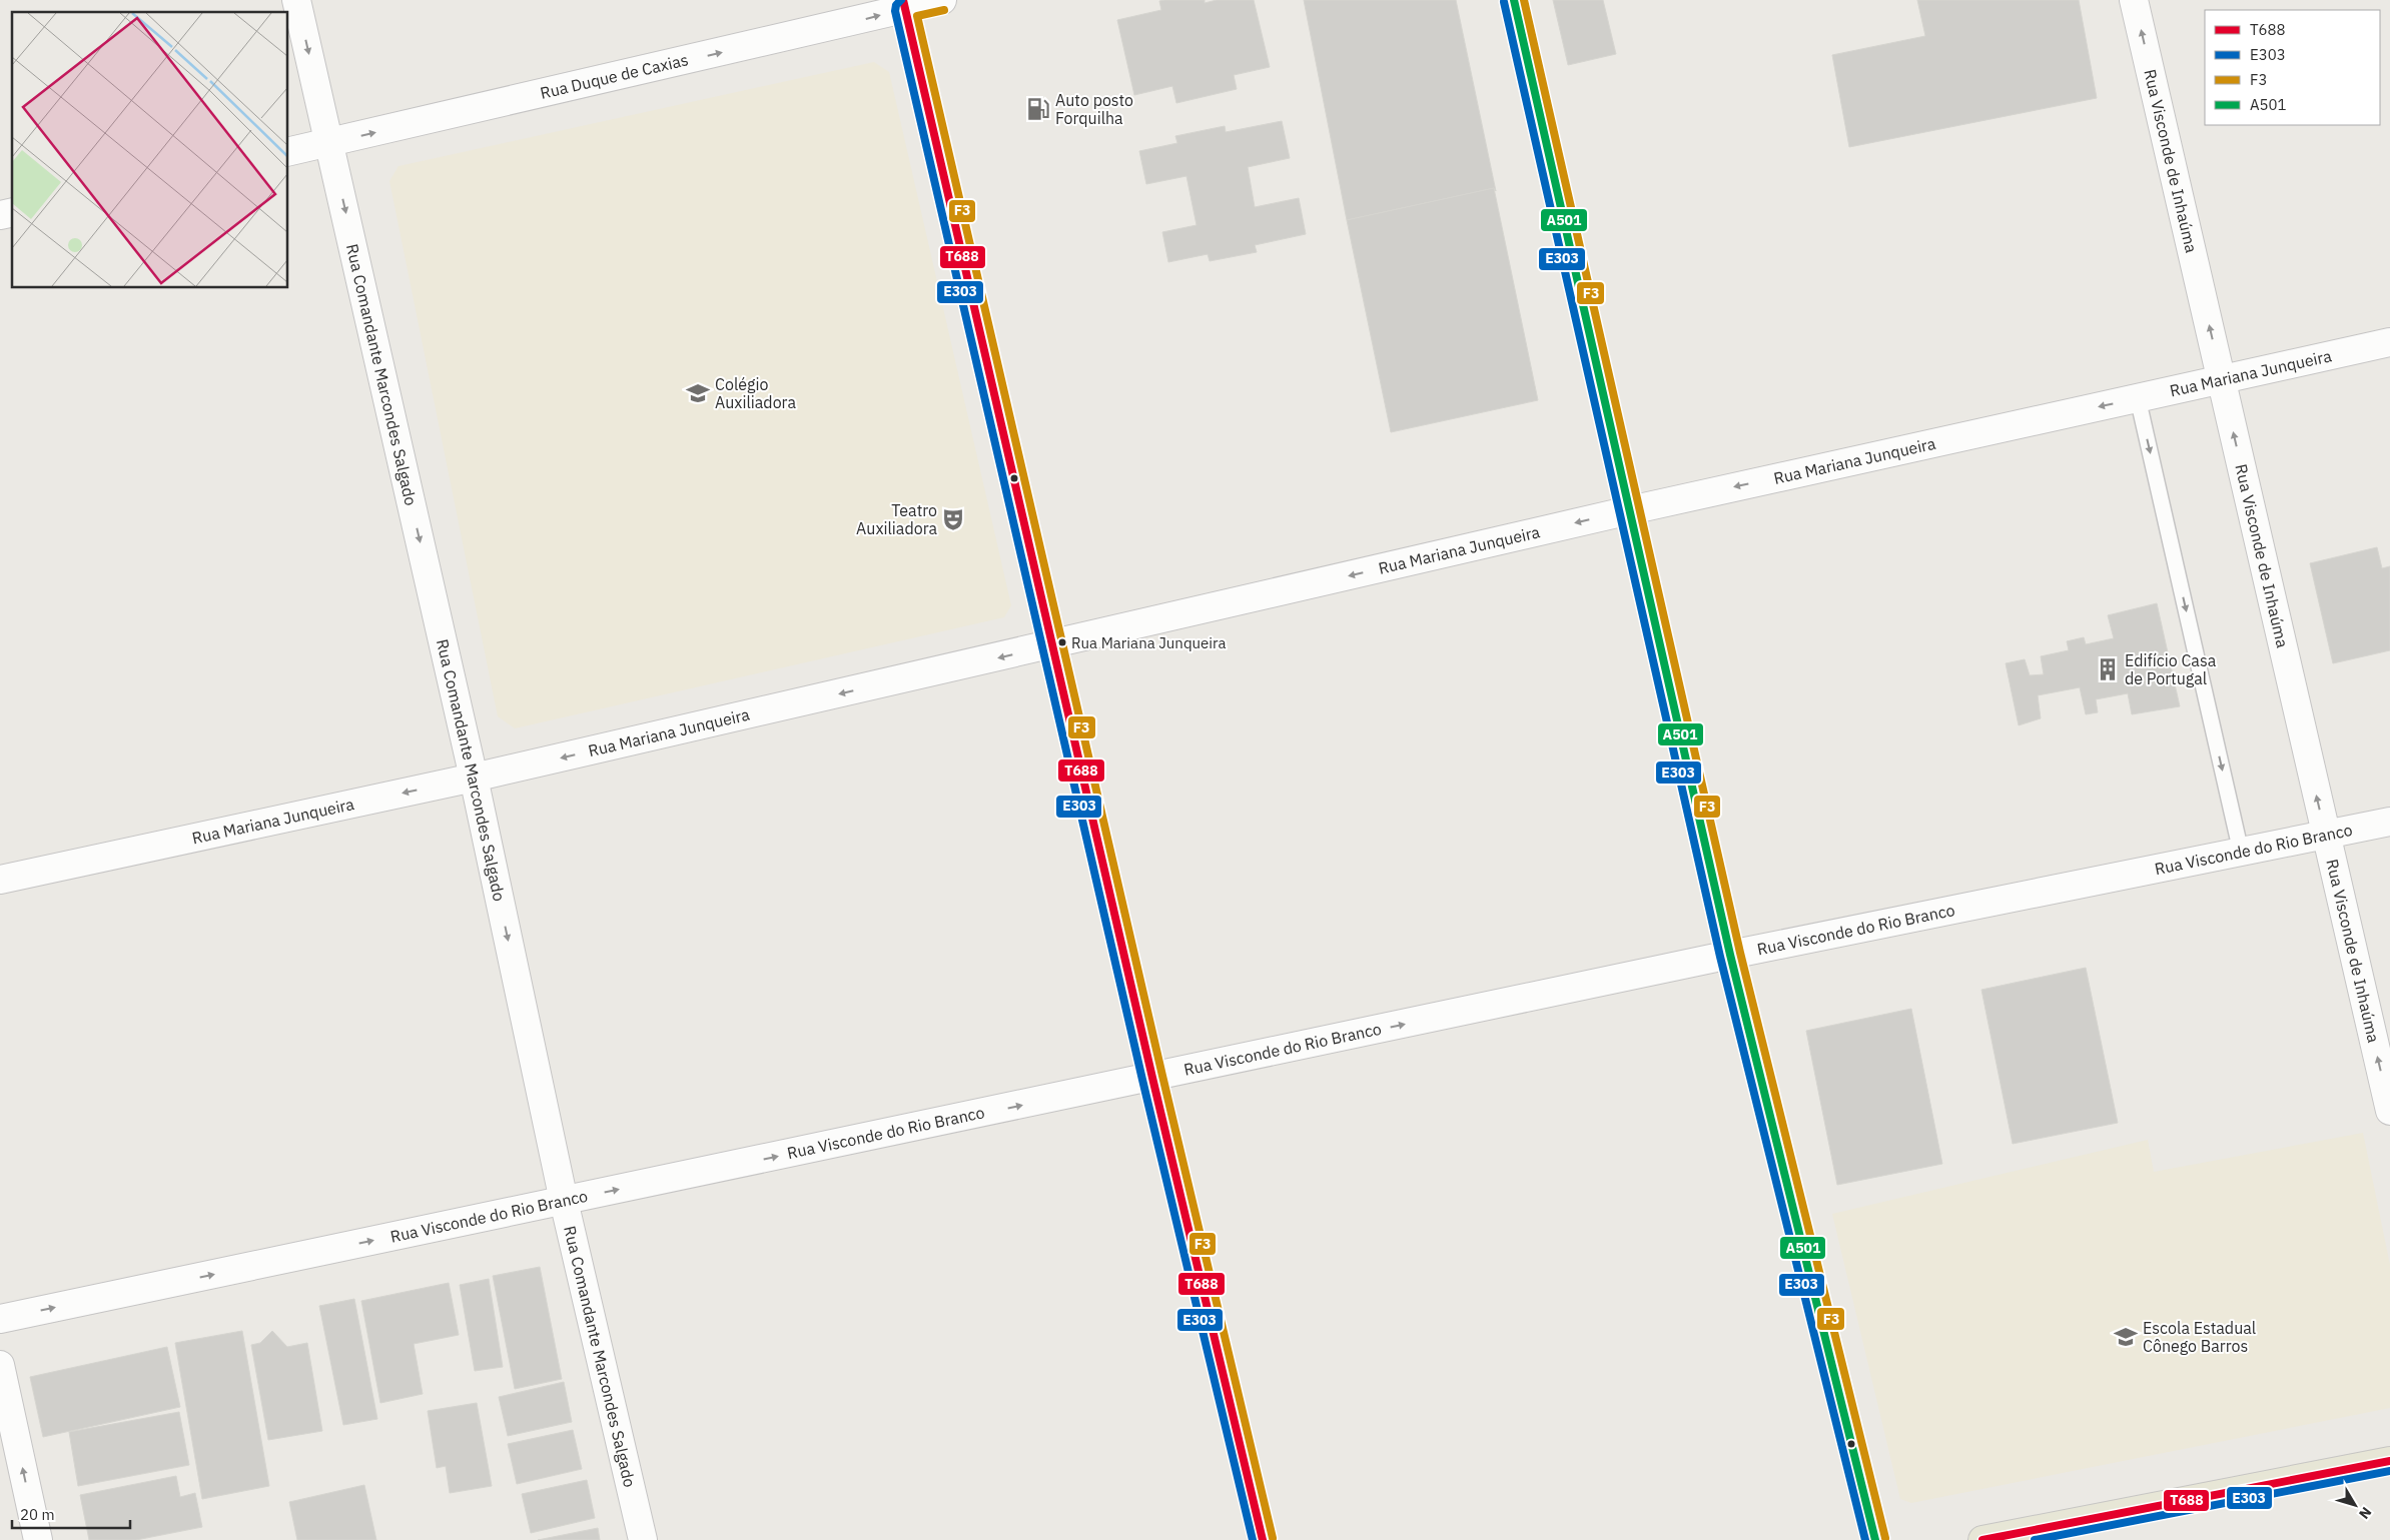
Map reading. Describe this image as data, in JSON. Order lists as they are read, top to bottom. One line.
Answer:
{"streets":{"street":["Rua Duque de Caxias","Rua Visconde de Inhaúma","Rua Mariana Junqueira","Rua Comandante Marcondes Salgado","Rua Visconde do Rio Branco"]},"crossings":[["Rua Duque de Caxias","Rua Comandante Marcondes Salgado"],["Rua Visconde de Inhaúma","Rua Mariana Junqueira"],["Rua Visconde de Inhaúma","Rua Visconde do Rio Branco"],["Rua Mariana Junqueira","Rua Comandante Marcondes Salgado"],["Rua Comandante Marcondes Salgado","Rua Visconde do Rio Branco"]],"one_way":["Rua Duque de Caxias","Rua Visconde de Inhaúma","Rua Mariana Junqueira","Rua Comandante Marcondes Salgado","Rua Visconde do Rio Branco"],"places":{"fuel station":["Auto posto Forquilha"],"school or university":["Colégio Auxiliadora","Escola Estadual Cônego Barros"],"theatre":["Teatro Auxiliadora"],"other":["Rua Mariana Junqueira"],"building":["Edifício Casa de Portugal"]},"lines":["transit line T688","transit line E303","transit line F3","transit line A501"],"legend":["T688","E303","F3","A501"],"scale_bar":"20 m","north":"bottom right"}
